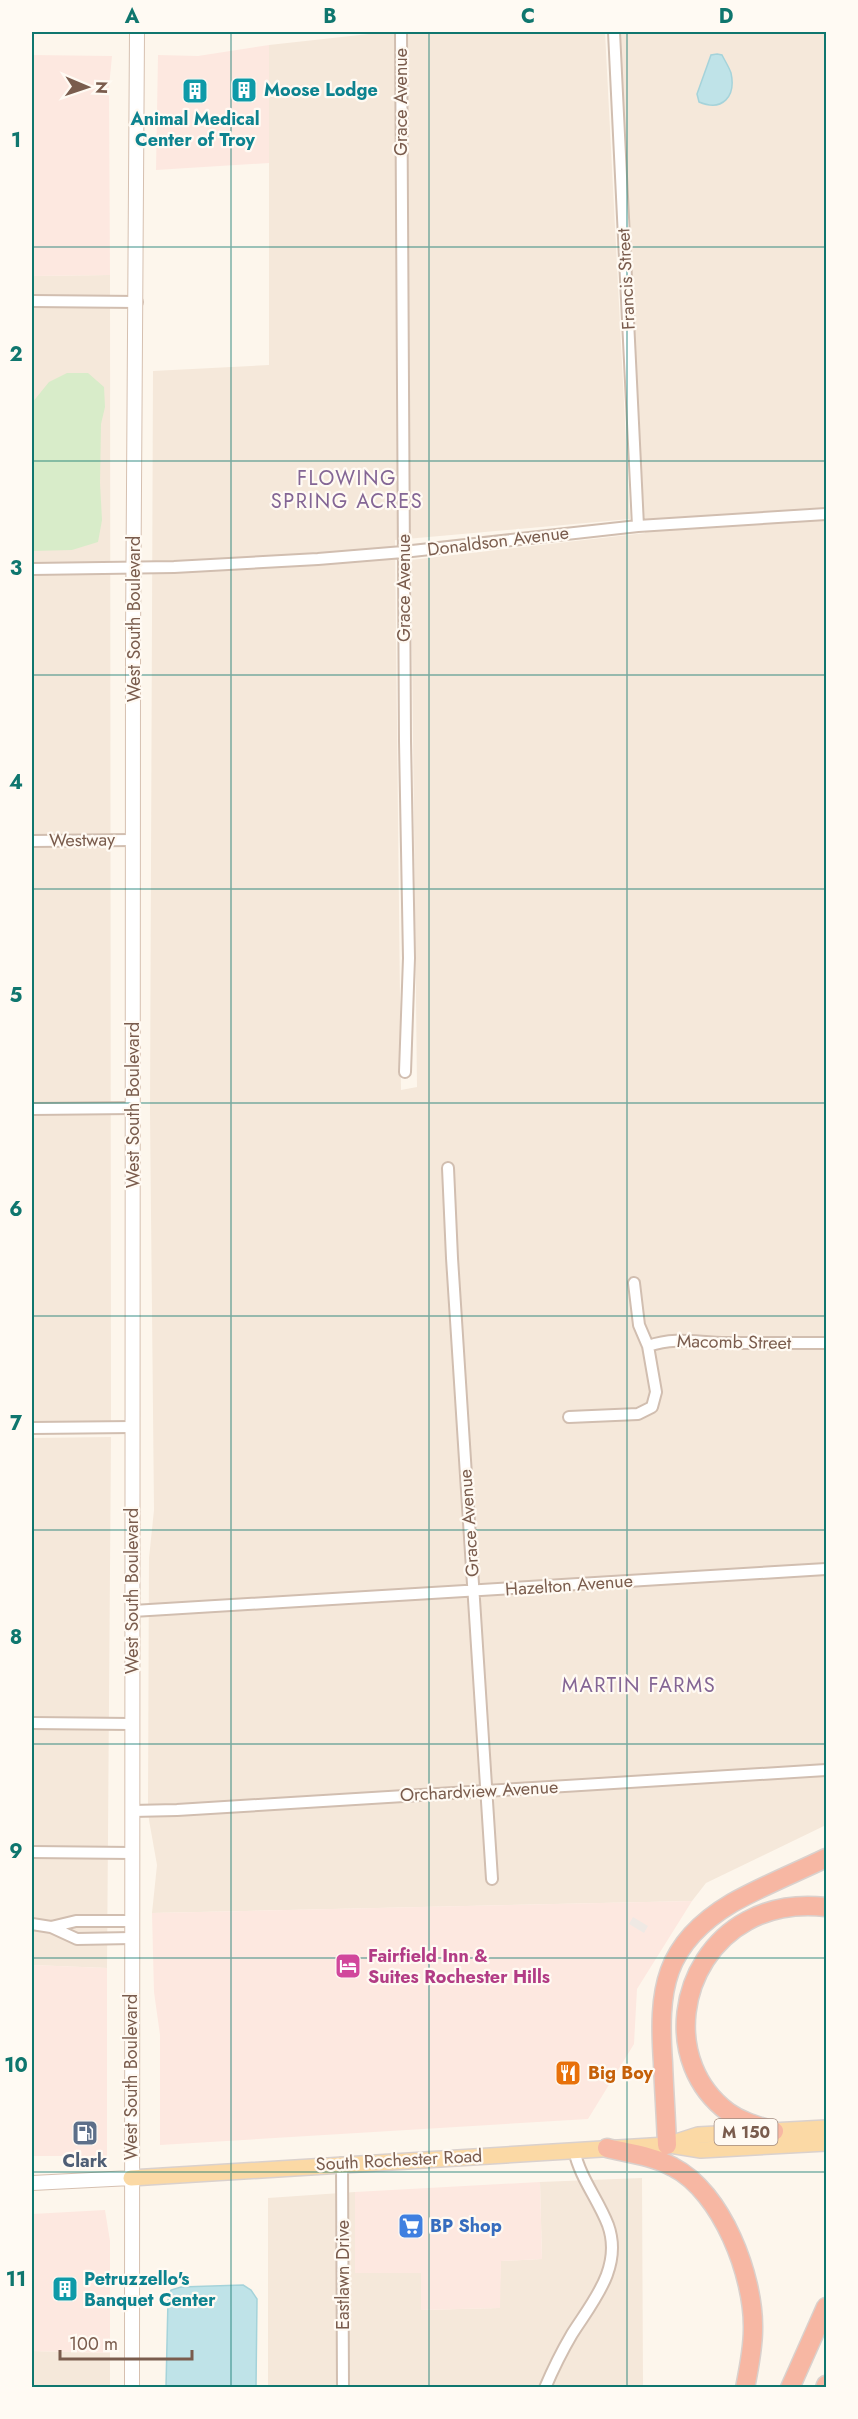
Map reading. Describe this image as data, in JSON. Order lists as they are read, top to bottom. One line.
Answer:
{"streets":{"main road":["M 150","South Rochester Road"],"street":["Grace Avenue","Francis Street","Donaldson Avenue","West South Boulevard","Westway","Macomb Street","Hazelton Avenue","Orchardview Avenue","Eastlawn Drive"]},"crossings":[["Grace Avenue","Donaldson Avenue"],["Grace Avenue","Hazelton Avenue"],["Grace Avenue","Orchardview Avenue"],["Francis Street","Donaldson Avenue"],["Donaldson Avenue","West South Boulevard"],["West South Boulevard","Westway"],["West South Boulevard","Hazelton Avenue"],["West South Boulevard","Orchardview Avenue"],["West South Boulevard","South Rochester Road"],["South Rochester Road","Eastlawn Drive"]],"districts":["FLOWING SPRING ACRES","MARTIN FARMS"],"places":{"building":["Moose Lodge","Animal Medical Center of Troy","Petruzzello's Banquet Center"],"hotel":["Fairfield Inn & Suites Rochester Hills"],"restaurant":["Big Boy"],"fuel station":["Clark"],"supermarket":["BP Shop"]},"scale_bar":"100 m","north":"right","grid":{"columns":["A","B","C","D"],"rows":["1","2","3","4","5","6","7","8","9","10","11"]}}
